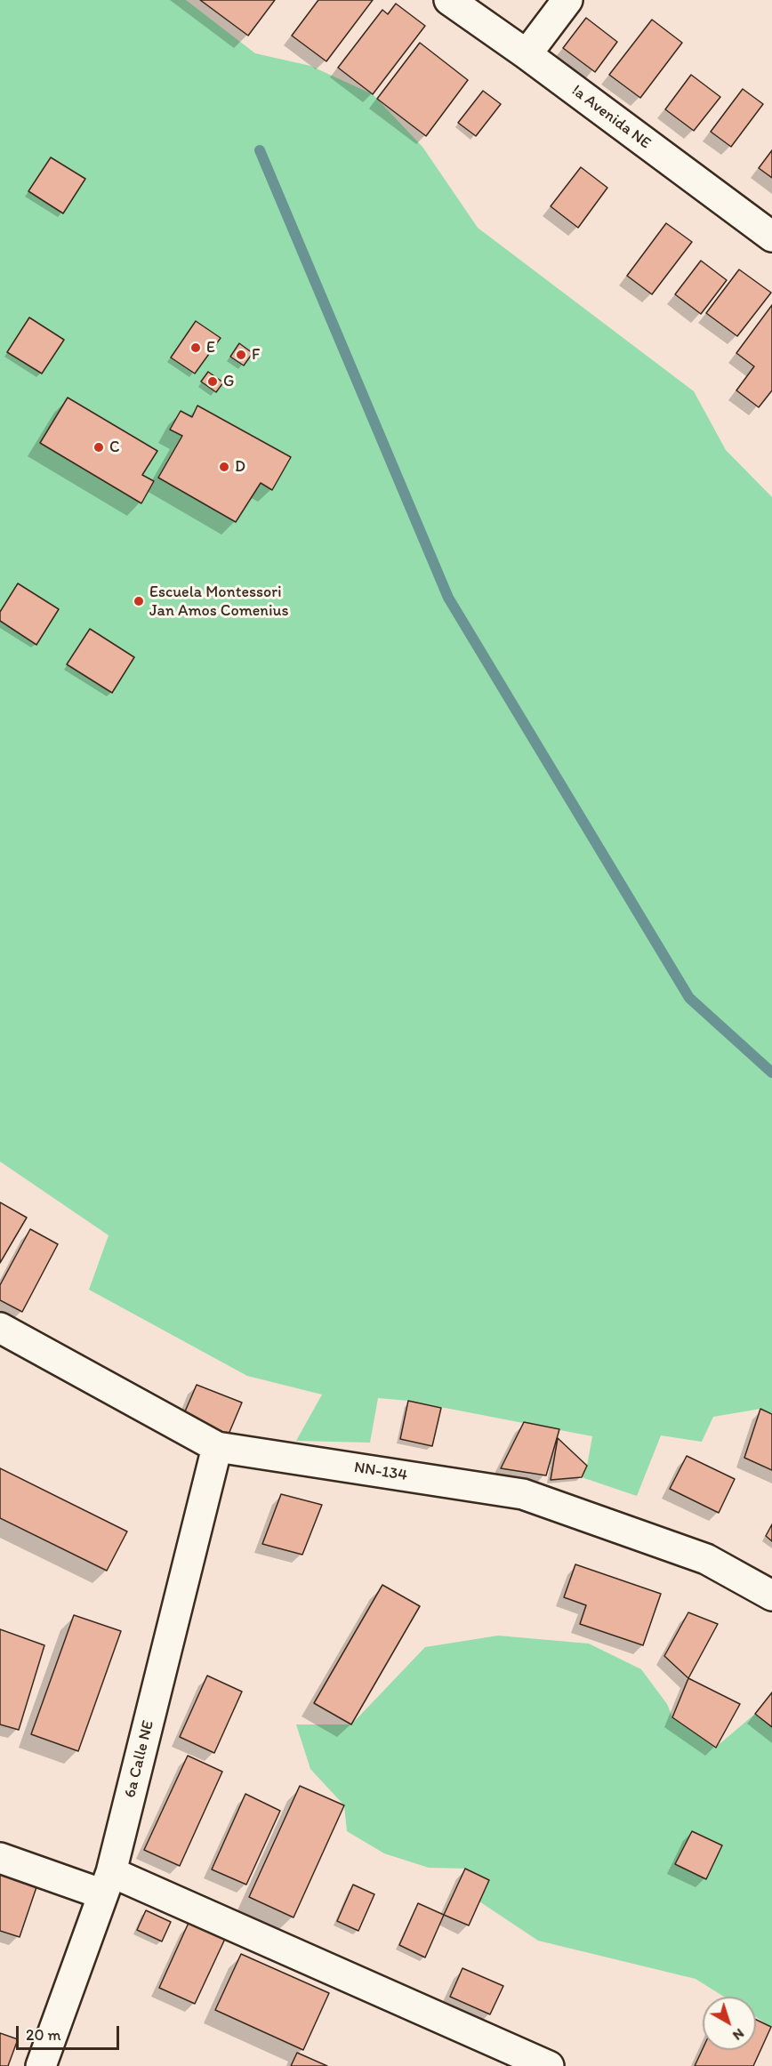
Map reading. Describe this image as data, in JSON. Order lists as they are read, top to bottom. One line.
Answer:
{"streets":{"street":["!a Avenida NE","NN-134","6a Calle NE"]},"crossings":[["NN-134","6a Calle NE"]],"places":["E","F","G","C","D","Escuela Montessori Jan Amos Comenius"],"scale_bar":"20 m","north":"bottom right"}
